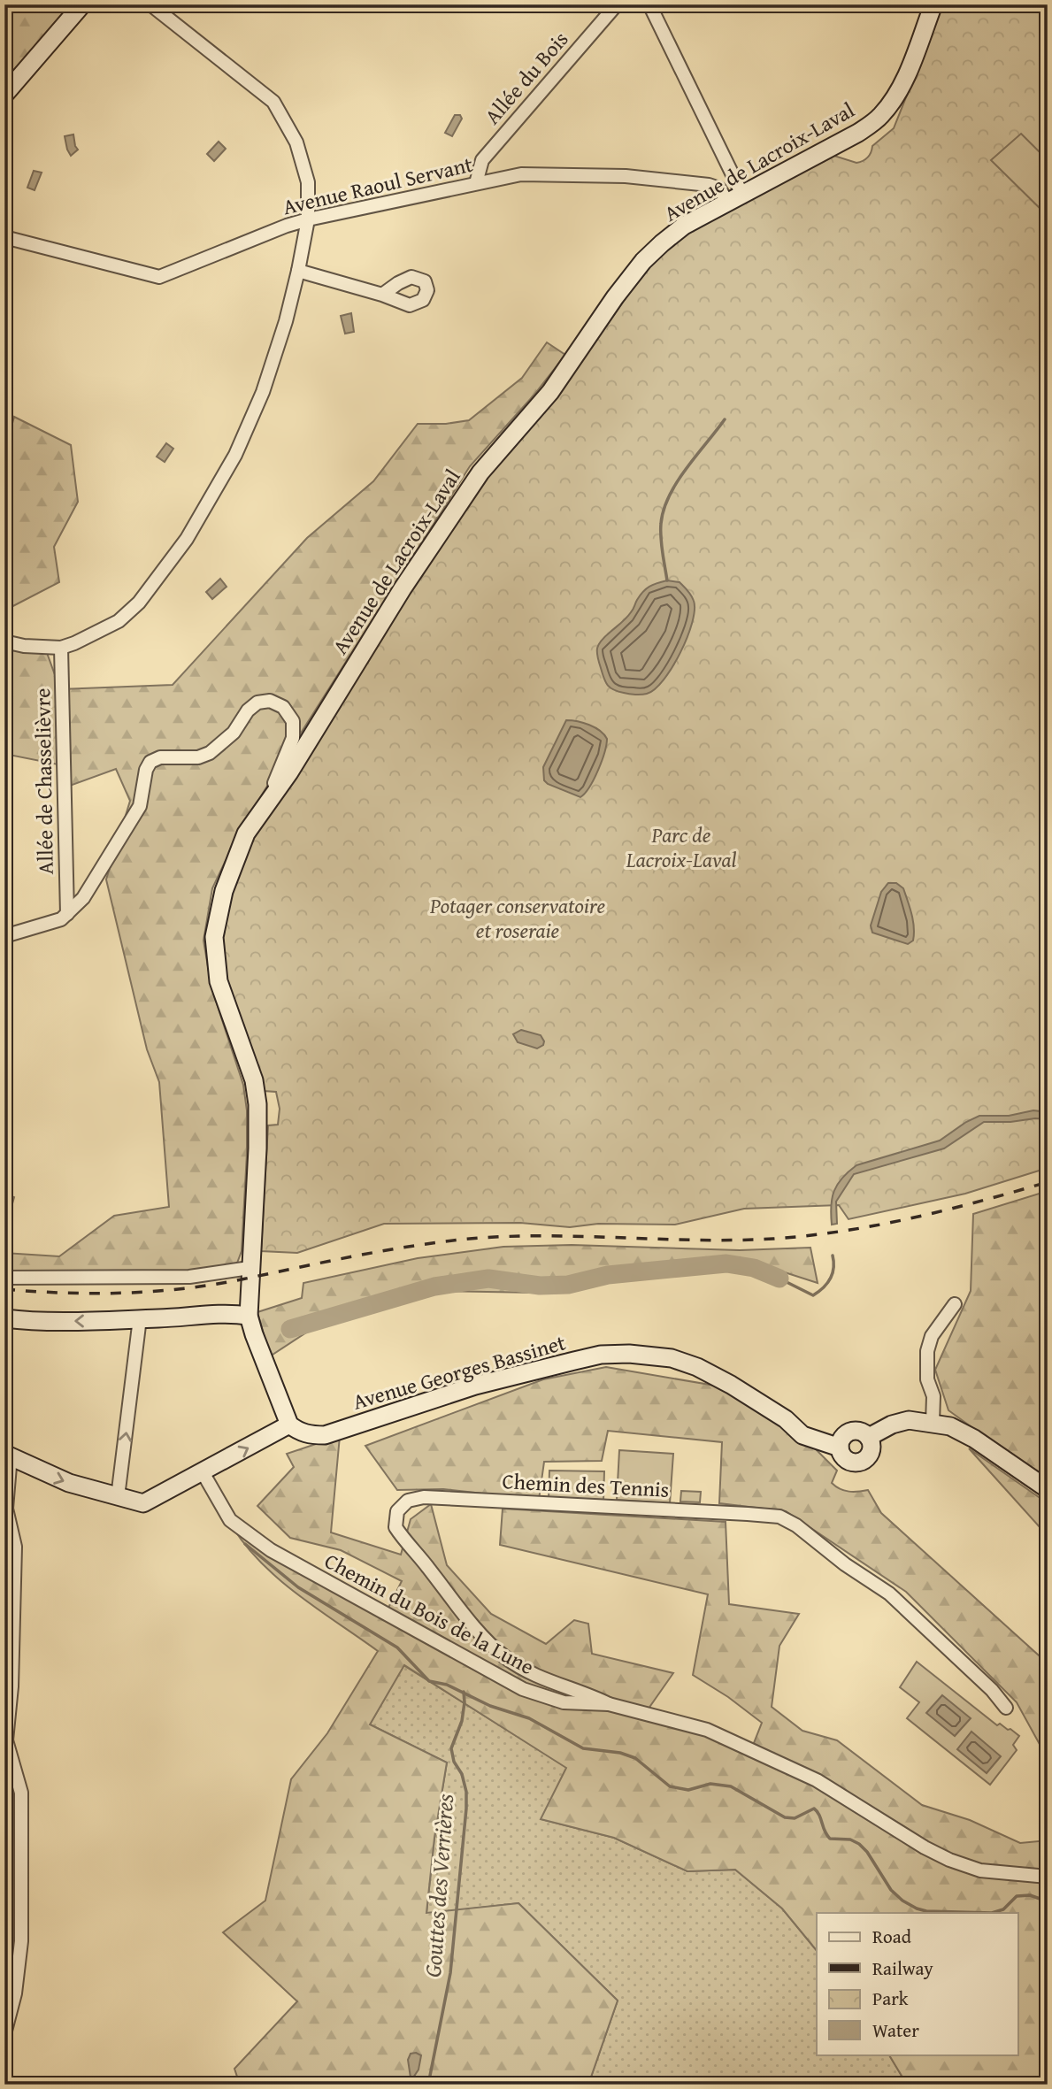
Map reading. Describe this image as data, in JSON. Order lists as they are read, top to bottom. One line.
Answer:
{"streets":{"street":["Allée du Bois","Avenue de Lacroix-Laval","Avenue Raoul Servant","Allée de Chasselièvre","Avenue Georges Bassinet","Chemin des Tennis","Chemin du Bois de la Lune"]},"crossings":[["Allée du Bois","Avenue Raoul Servant"],["Avenue de Lacroix-Laval","Avenue Raoul Servant"],["Avenue de Lacroix-Laval","Avenue Georges Bassinet"],["Chemin des Tennis","Chemin du Bois de la Lune"]],"water":["Gouttes des Verrières"],"parks":["Parc de Lacroix-Laval","Potager conservatoire et roseraie"],"legend":["Road","Railway","Park","Water"]}
